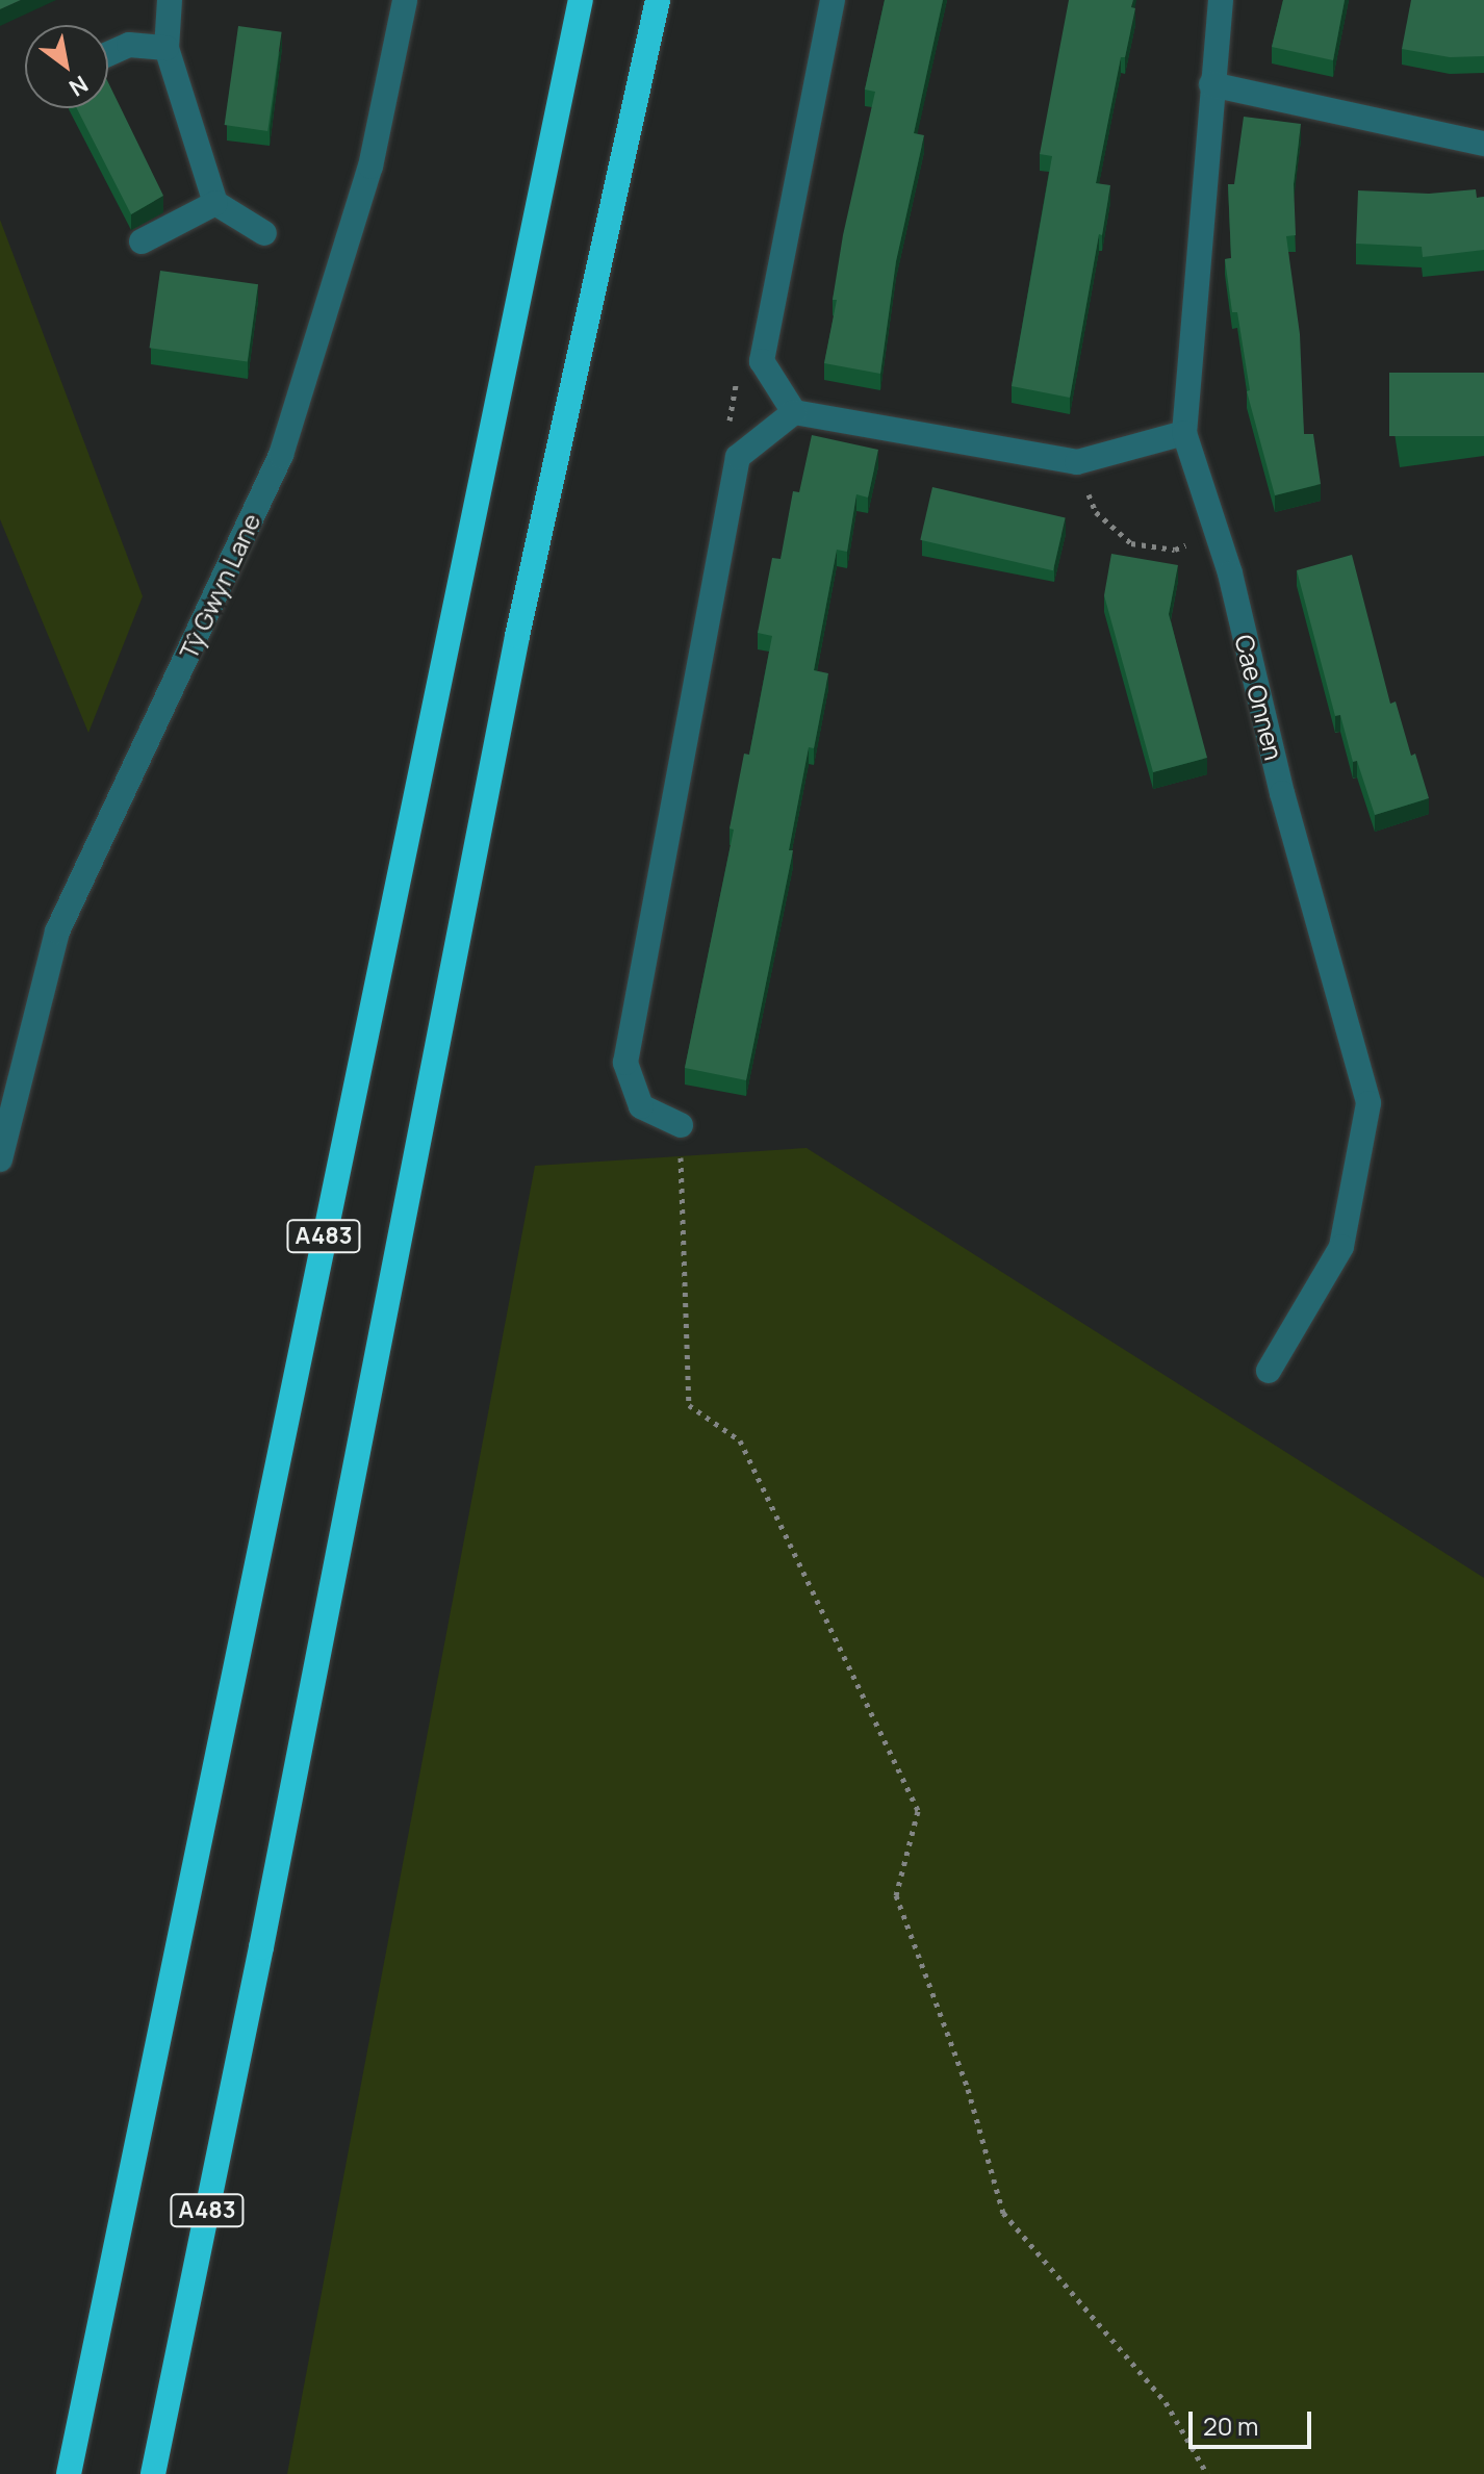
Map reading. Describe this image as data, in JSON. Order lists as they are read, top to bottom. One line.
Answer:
{"streets":{"highway":["A483"],"street":["Tŷ Gwyn Lane","Cae Onnen"]},"scale_bar":"20 m","north":"bottom right"}
